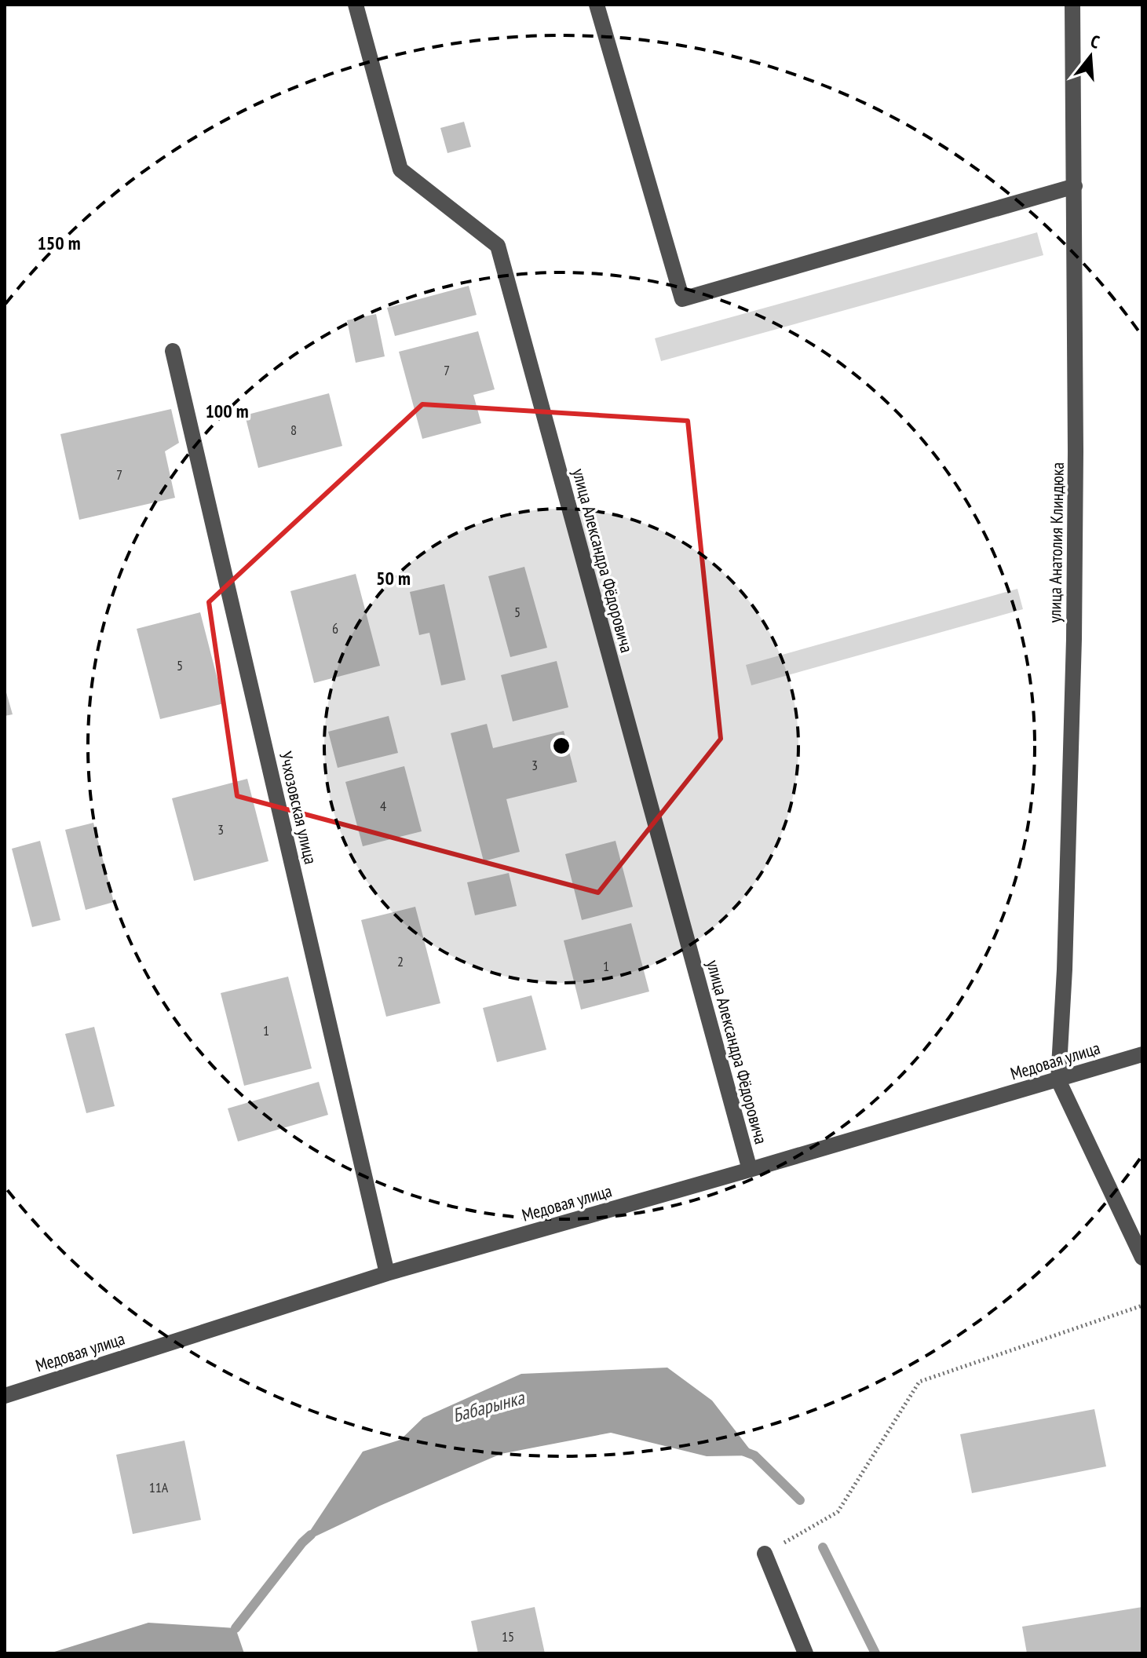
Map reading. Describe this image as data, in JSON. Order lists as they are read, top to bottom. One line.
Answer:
{"streets":{"street":["улица Анатолия Клиндюка","улица Александра Фёдоровича","Учхозовская улица","Медовая улица"]},"crossings":[["улица Анатолия Клиндюка","Медовая улица"],["улица Александра Фёдоровича","Медовая улица"],["Учхозовская улица","Медовая улица"]],"water":["Бабарынка"],"house_numbers":["7","8","7","5","6","5","3","4","3","2","1","1","11А","15"],"north":"top","rings":["150 m","100 m","50 m"]}
